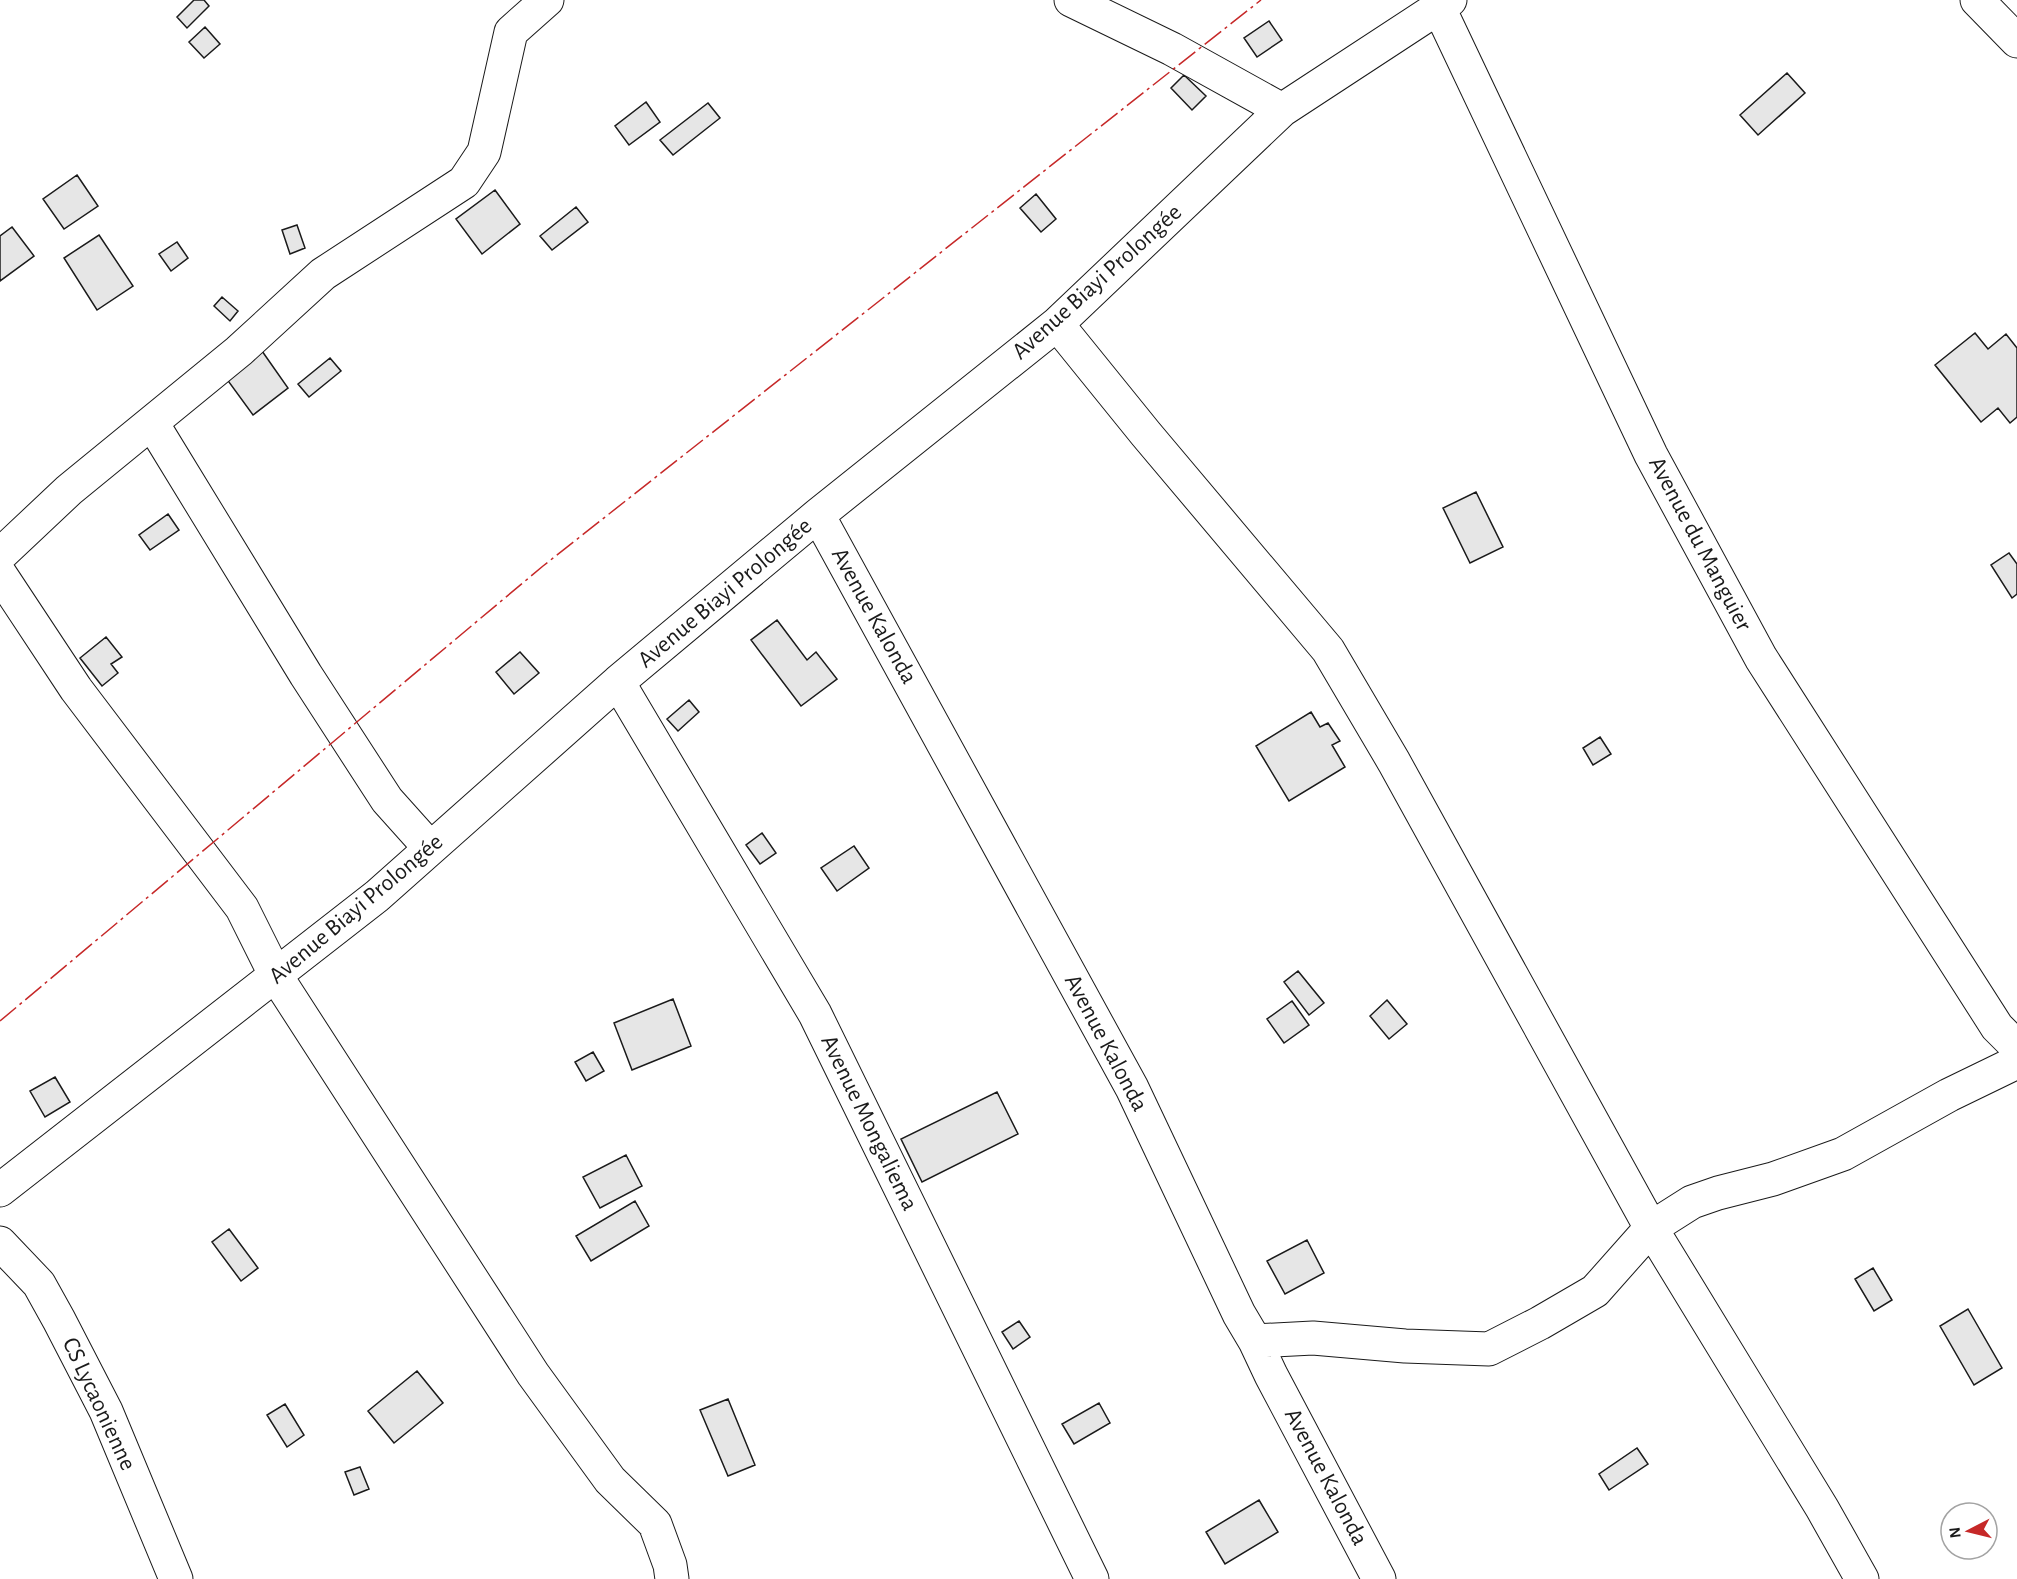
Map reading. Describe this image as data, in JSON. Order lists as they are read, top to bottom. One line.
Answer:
{"streets":{"street":["Avenue Biayi Prolongée","Avenue du Manguier","Avenue Kalonda","Avenue Mongaliema","CS Lycaonienne"]},"crossings":[["Avenue Biayi Prolongée","Avenue du Manguier"],["Avenue Biayi Prolongée","Avenue Kalonda"],["Avenue Biayi Prolongée","Avenue Mongaliema"]],"north":"left"}
